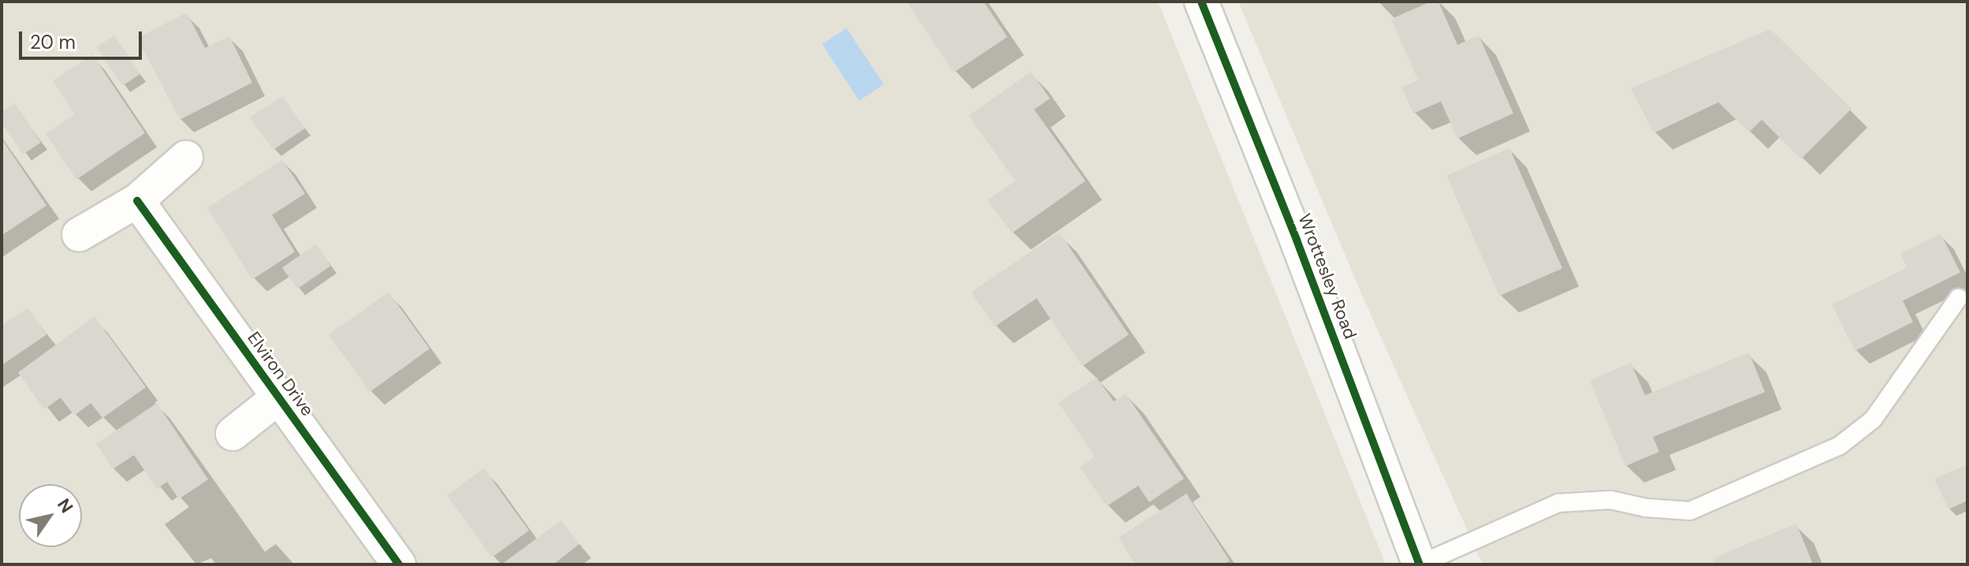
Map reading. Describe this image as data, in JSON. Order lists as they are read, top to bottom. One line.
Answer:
{"streets":{"street":["Wrottesley Road","Elviron Drive"]},"scale_bar":"20 m","north":"top right"}
